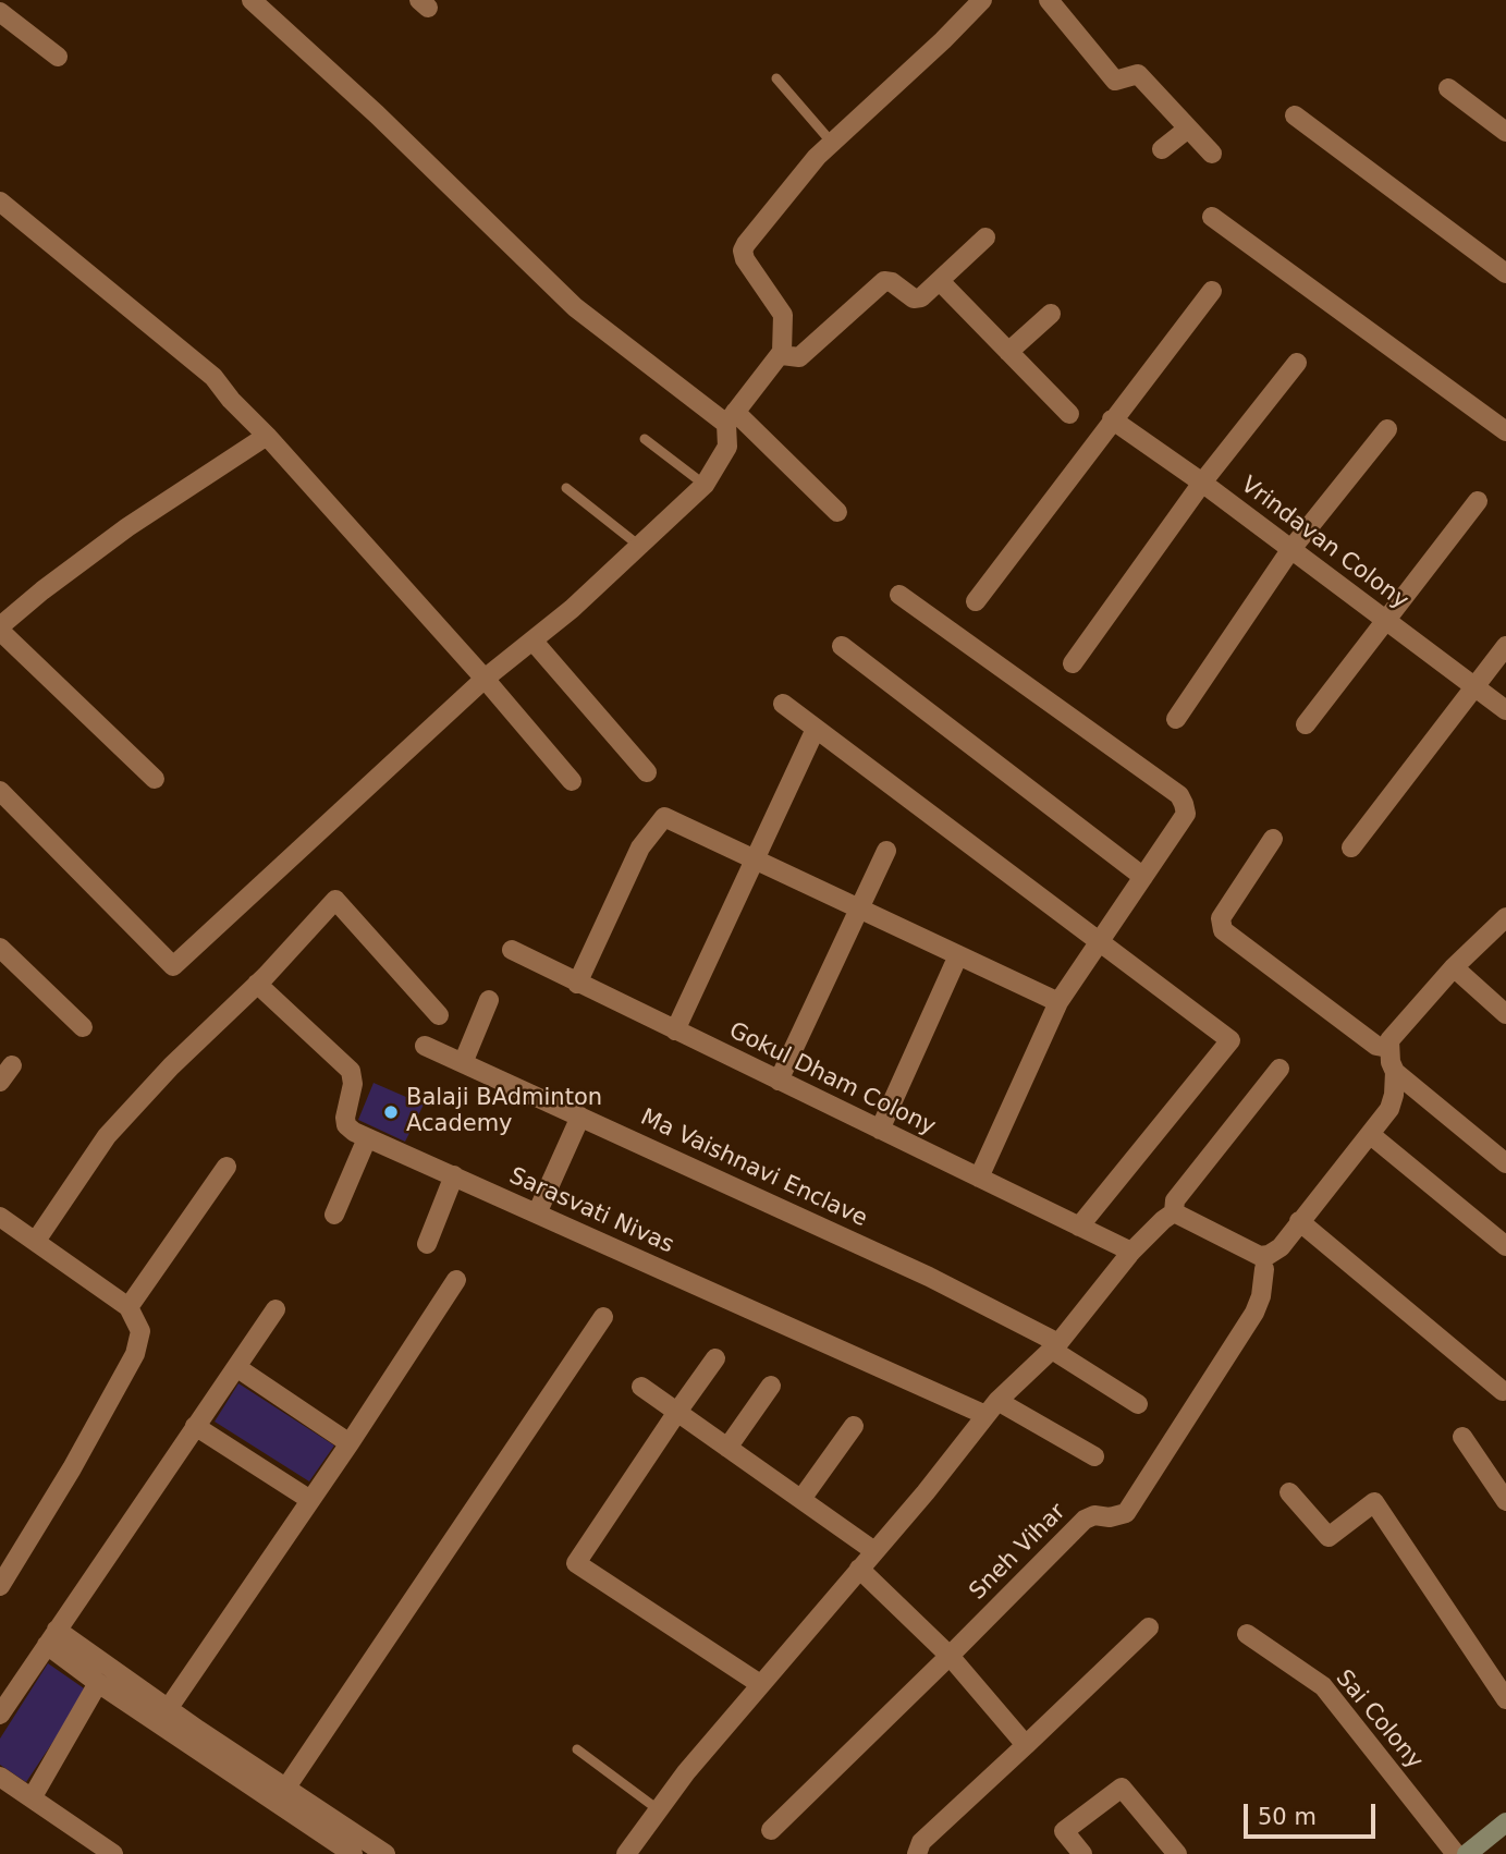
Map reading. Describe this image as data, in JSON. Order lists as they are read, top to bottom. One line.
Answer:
{"streets":{"street":["Vrindavan Colony","Gokul Dham Colony","Ma Vaishnavi Enclave","Sarasvati Nivas","Sneh Vihar","Sai Colony"]},"places":["Balaji BAdminton Academy"],"scale_bar":"50 m"}
